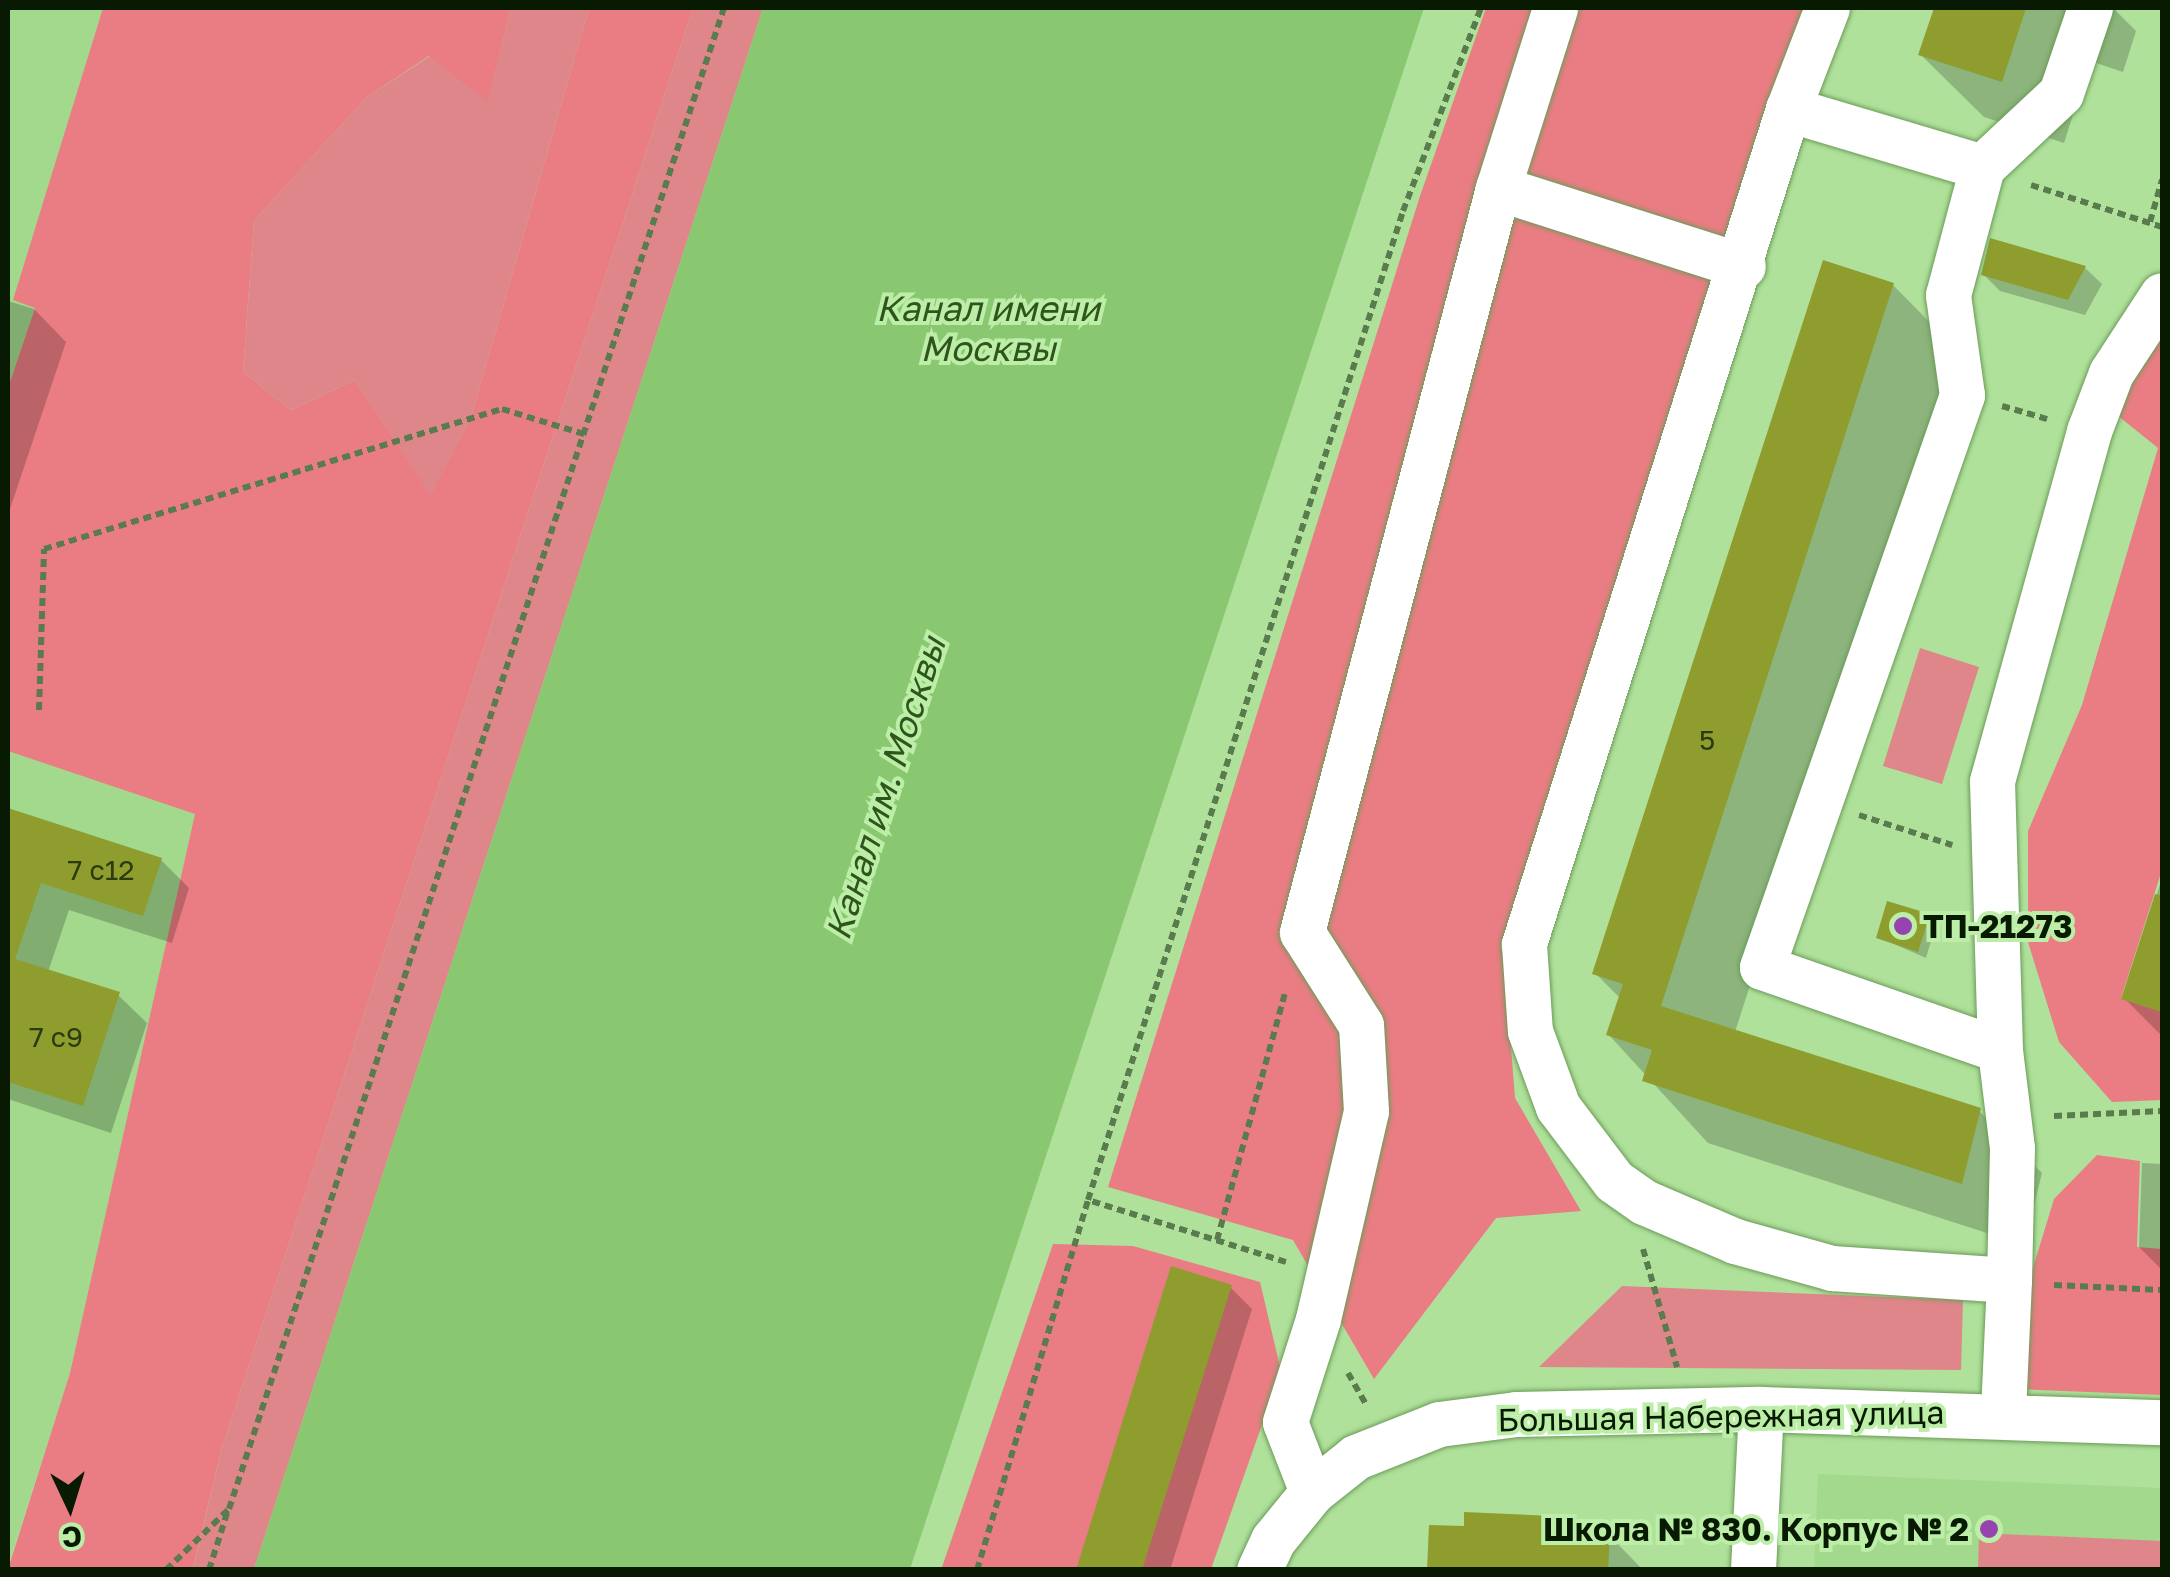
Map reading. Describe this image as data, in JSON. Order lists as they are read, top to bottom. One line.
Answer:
{"streets":{"street":["Большая Набережная улица"]},"water":["Канал имени Москвы","Канал им. Москвы"],"places":["ТП-21273","Школа № 830. Корпус № 2"],"house_numbers":["5","7 с12","7 с9"],"north":"bottom"}
